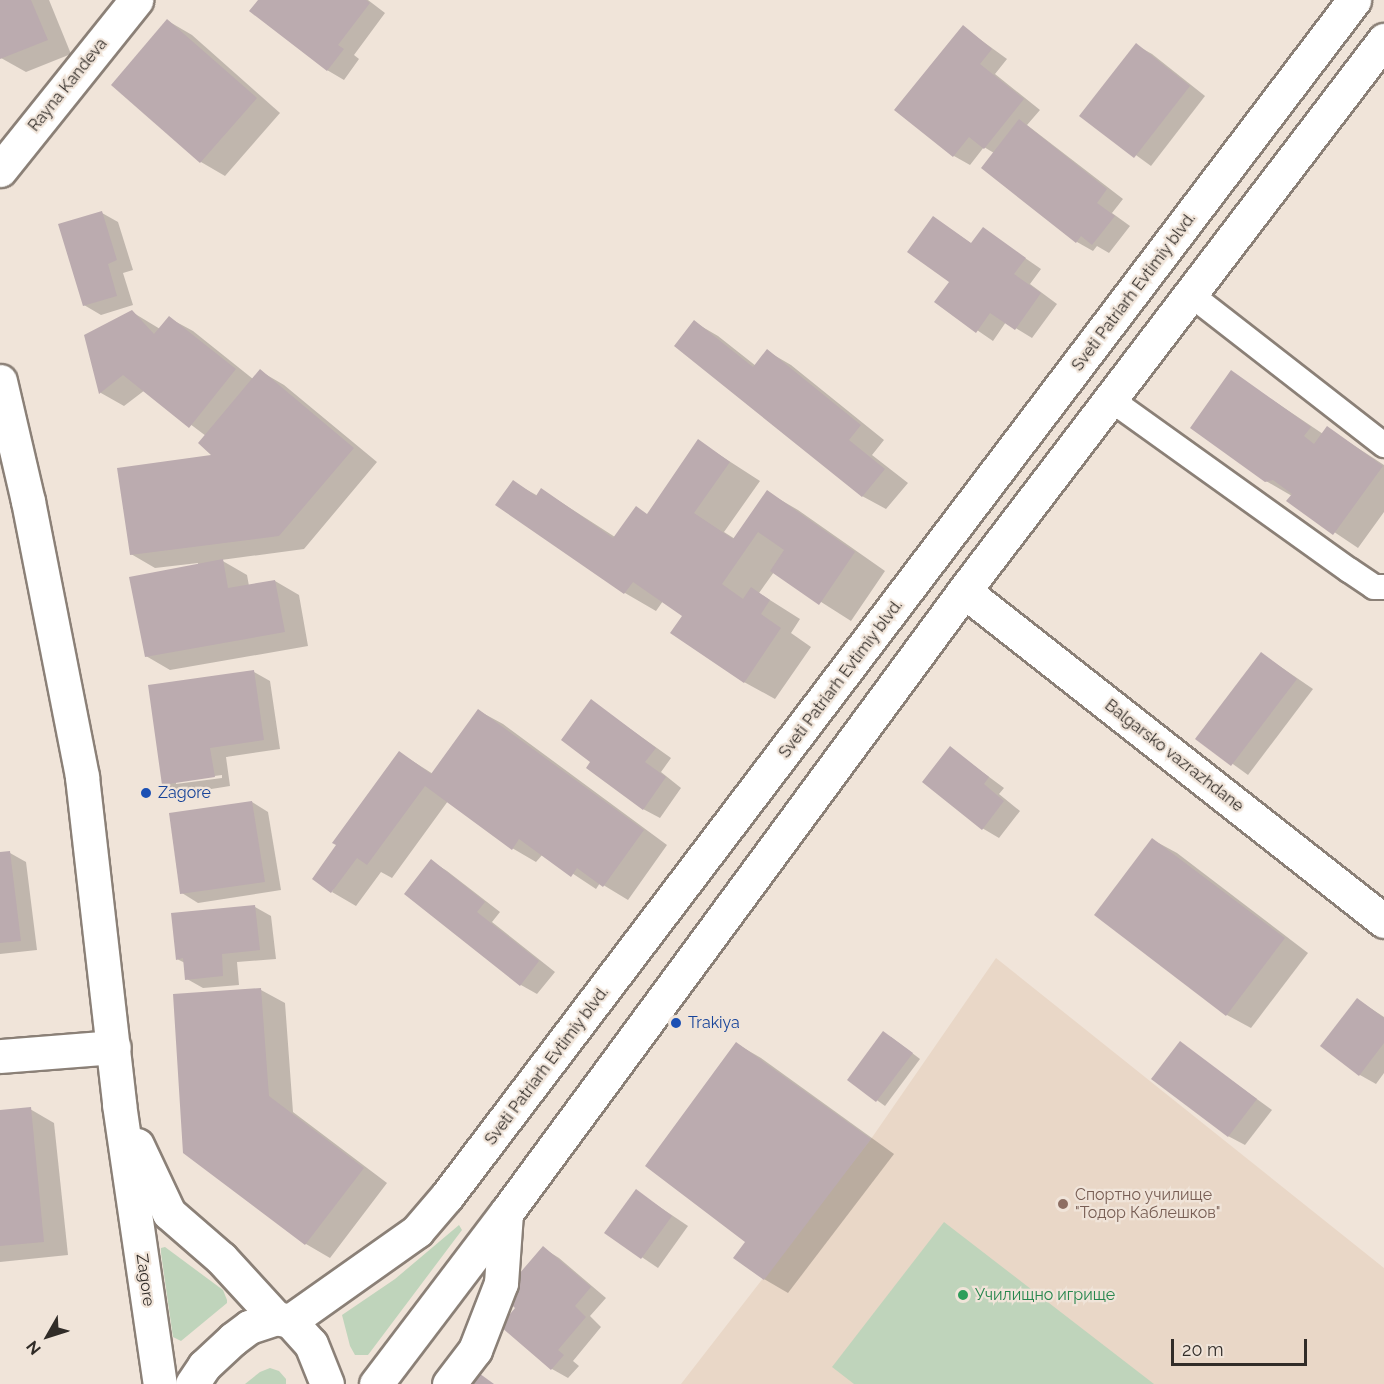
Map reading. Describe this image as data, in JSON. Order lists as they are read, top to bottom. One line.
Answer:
{"streets":{"main road":["Rayna Kandeva","Sveti Patriarh Evtimiy blvd.","Balgarsko vazrazhdane","Zagore"]},"crossings":[["Sveti Patriarh Evtimiy blvd.","Zagore"]],"places":["Zagore","Trakiya","Спортно училище \"Тодор Каблешков\"","Училищно игрище"],"scale_bar":"20 m","north":"bottom left"}
